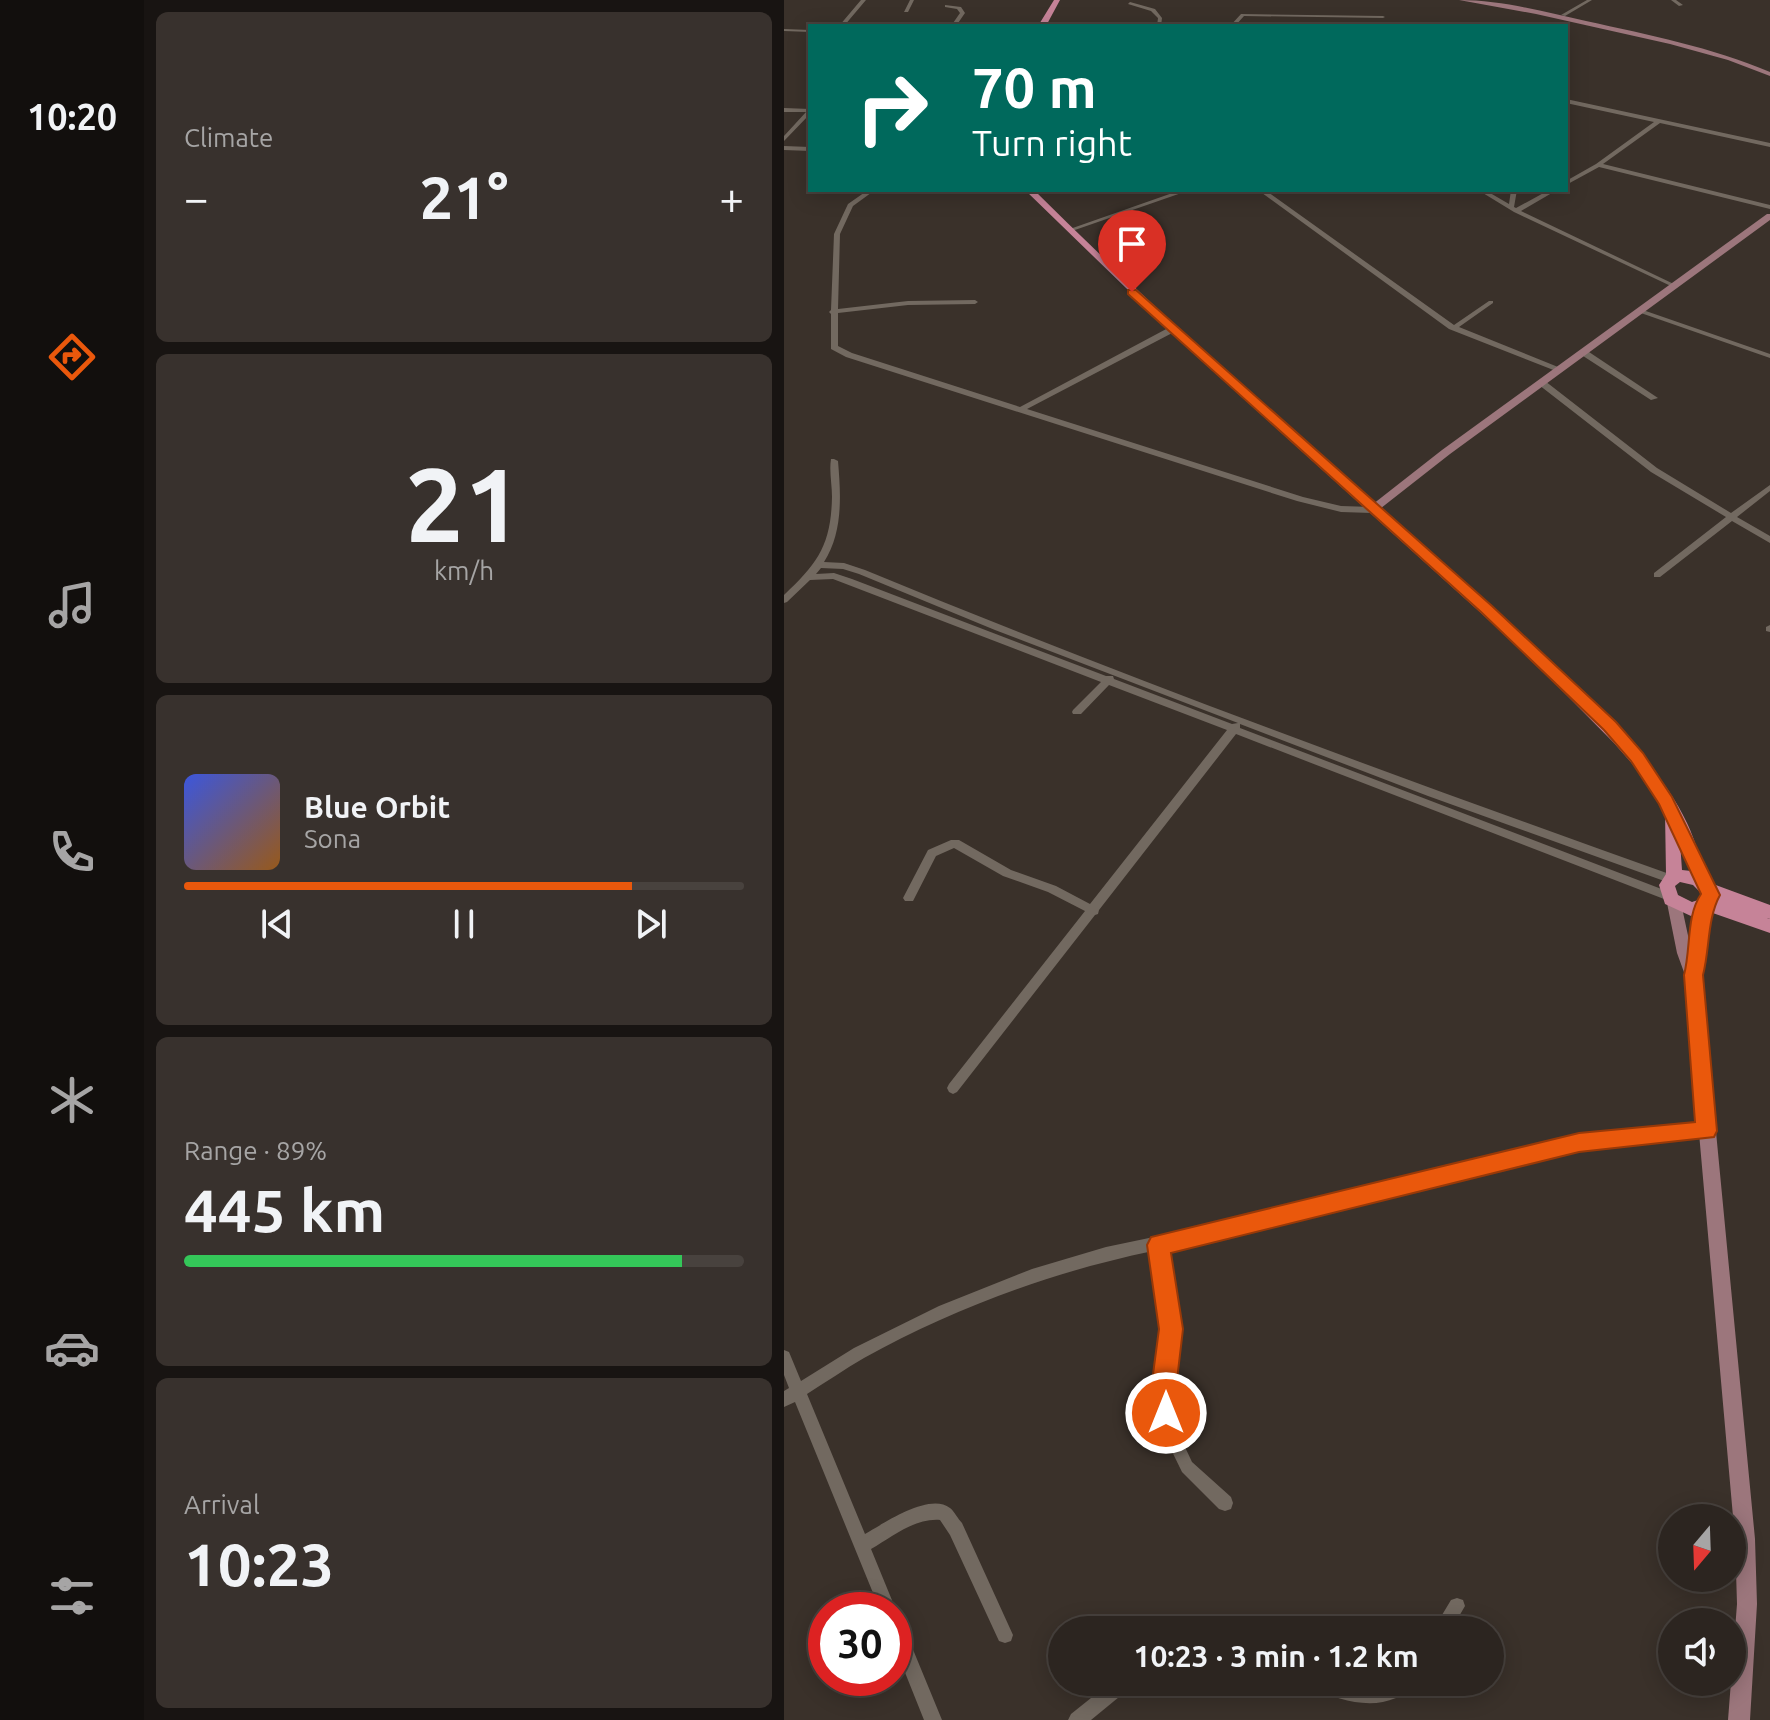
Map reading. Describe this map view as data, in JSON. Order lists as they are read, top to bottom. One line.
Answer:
{"north":"bottom","page":{"tabs":"10:20","tile":["Climate",["21","km/h"],["Range · 89%","445 km"],["Arrival","10:23"]],"turn":["70 m","Turn right"],"heat":["−","21°","+"],"song":["Blue Orbit","Sona"],"limit":"30","trip":"10:23 · 3 min · 1.2 km"}}
